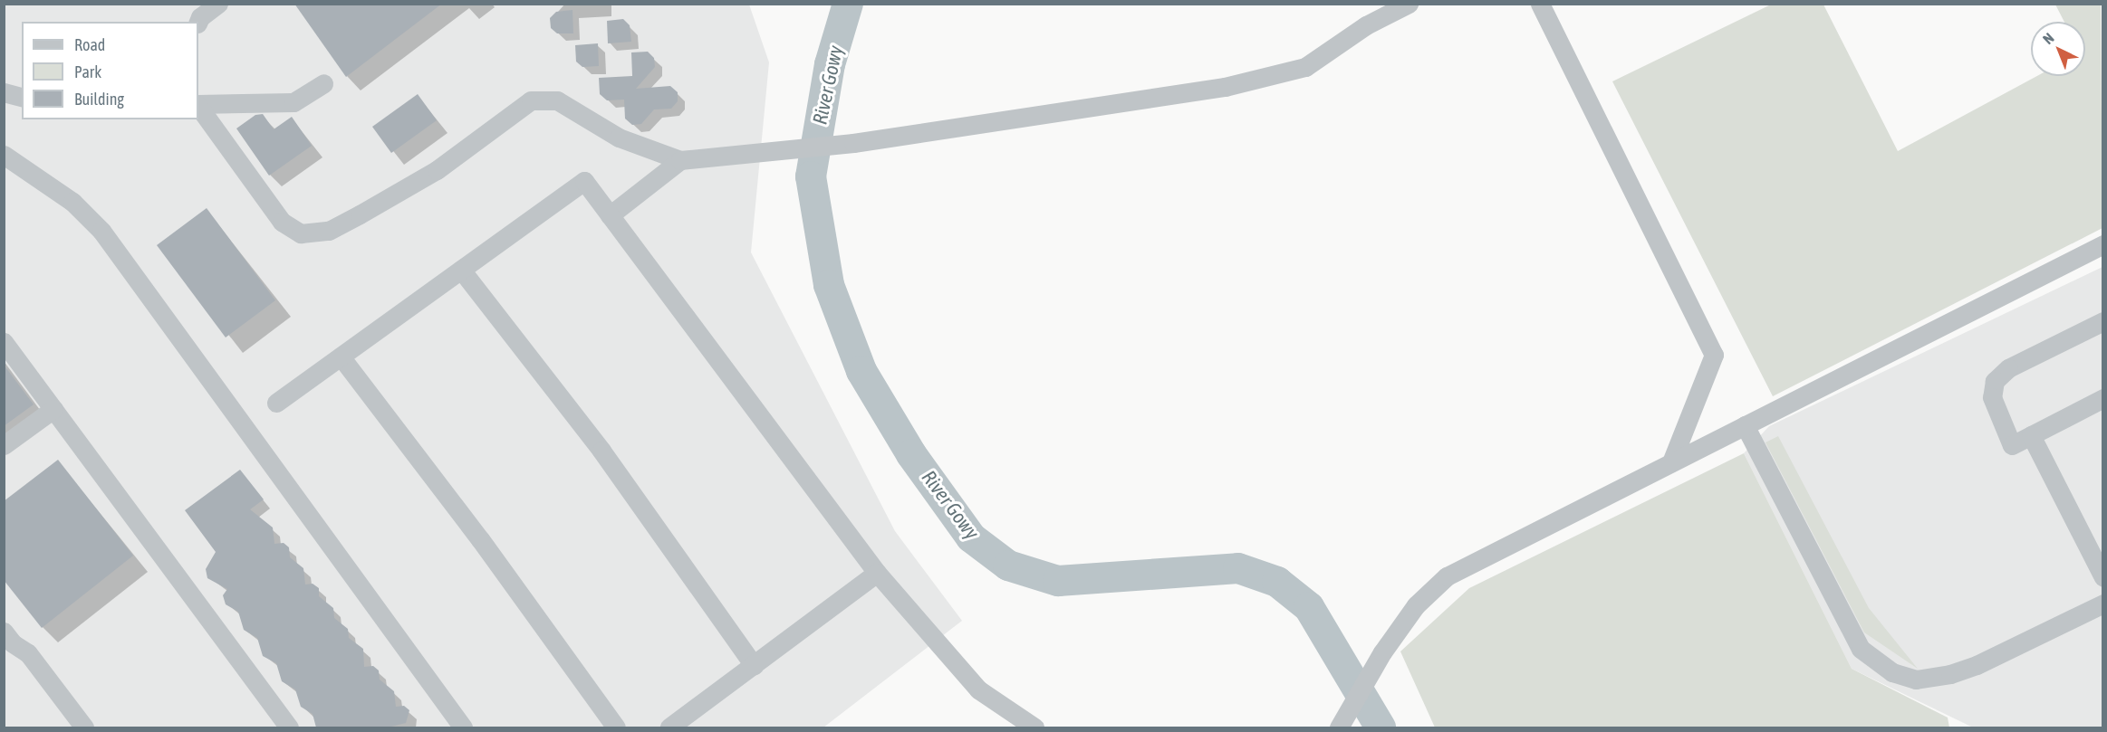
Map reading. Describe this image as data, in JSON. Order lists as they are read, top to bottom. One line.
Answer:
{"water":["River Gowy"],"legend":["Road","Park","Building"],"north":"top left"}
